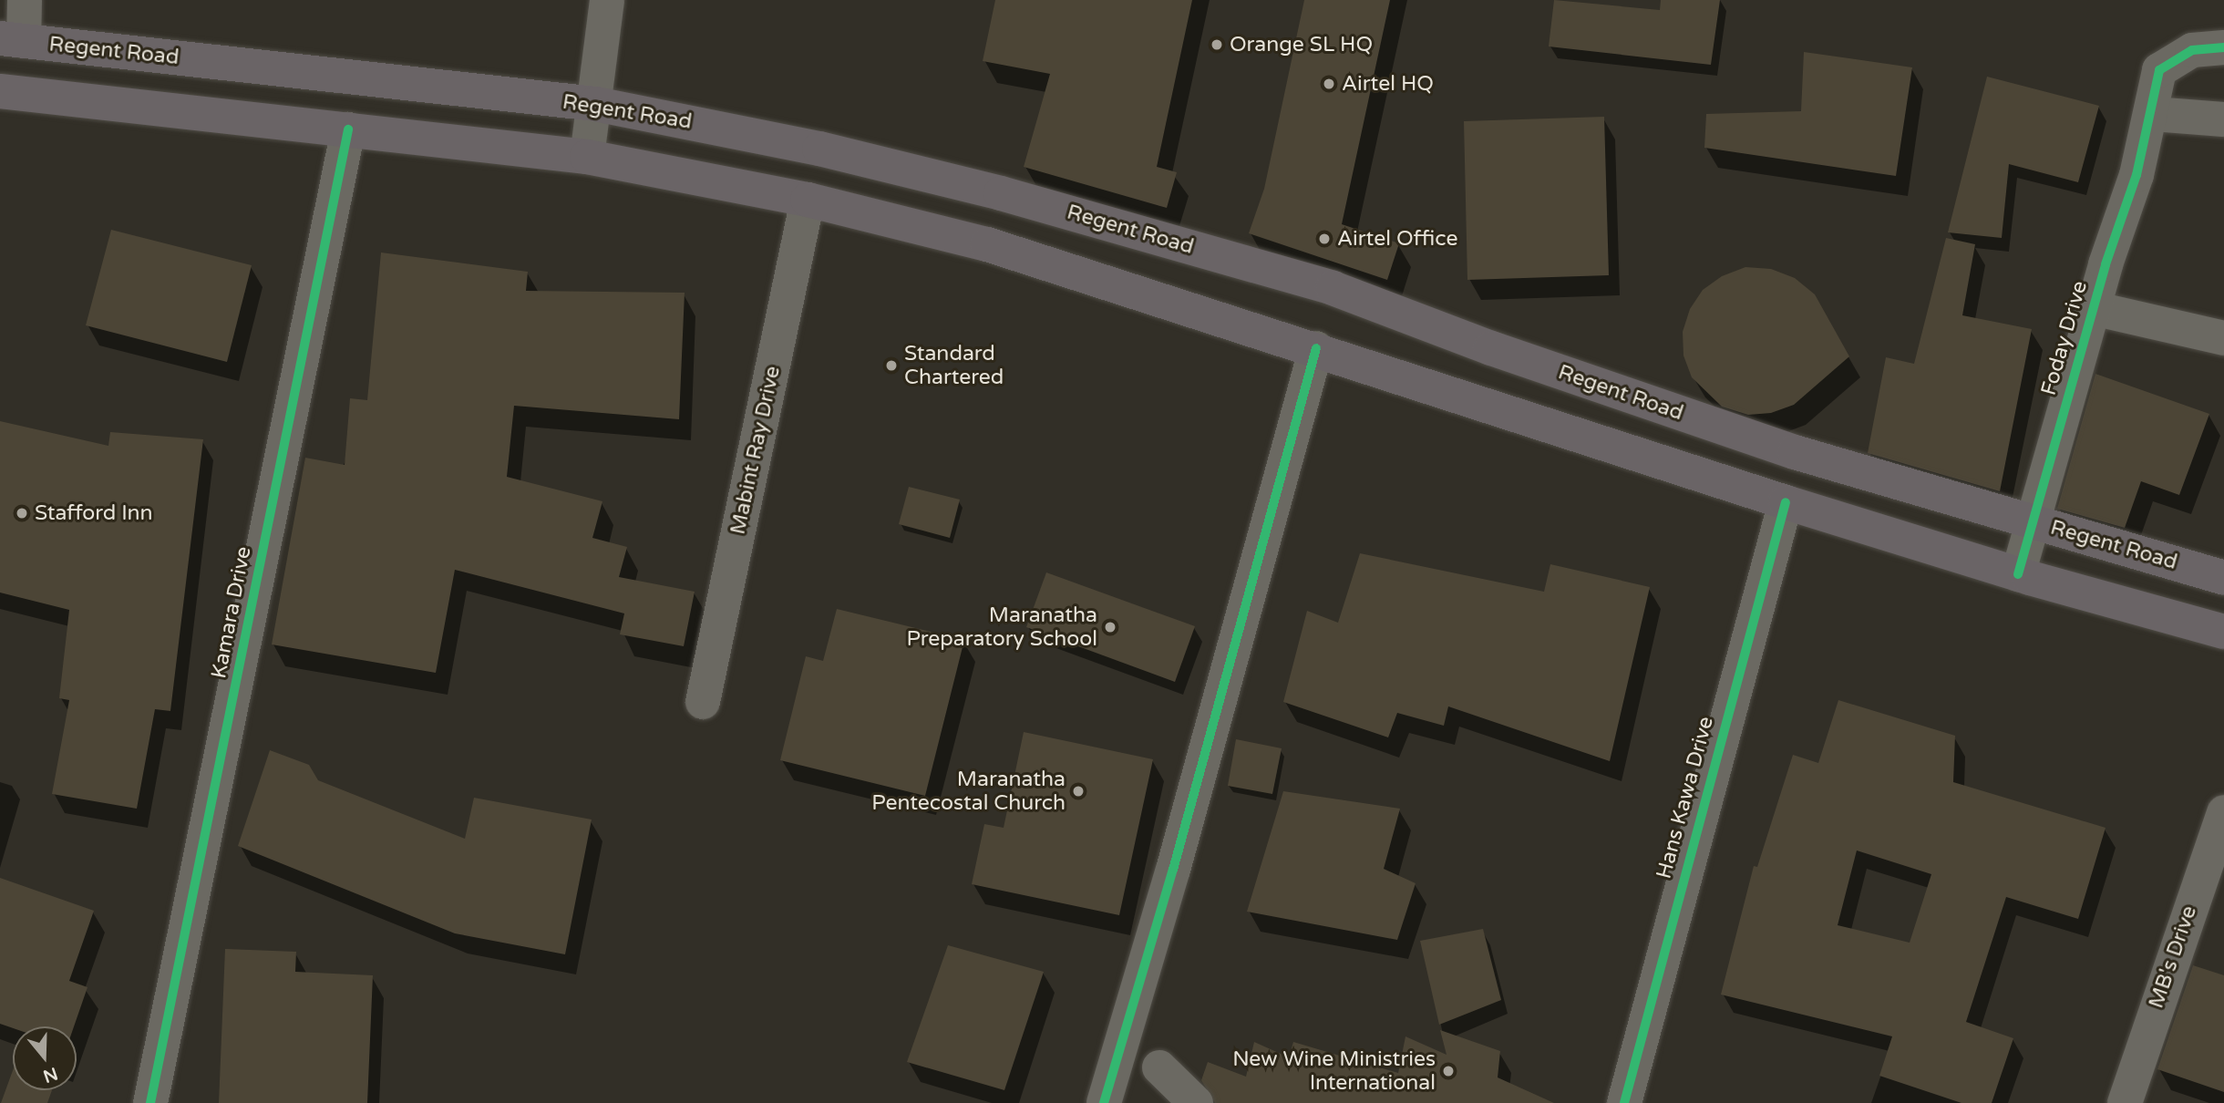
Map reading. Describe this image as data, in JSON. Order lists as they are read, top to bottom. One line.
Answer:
{"streets":{"main road":["Regent Road"],"street":["Foday Drive","Mabint Ray Drive","Kamara Drive","Hans Kawa Drive","MB's Drive"]},"crossings":[["Regent Road","Foday Drive"]],"places":["Orange SL HQ","Airtel HQ","Airtel Office","Standard Chartered","Stafford Inn","Maranatha Preparatory School","Maranatha Pentecostal Church","New Wine Ministries International"],"north":"bottom"}
